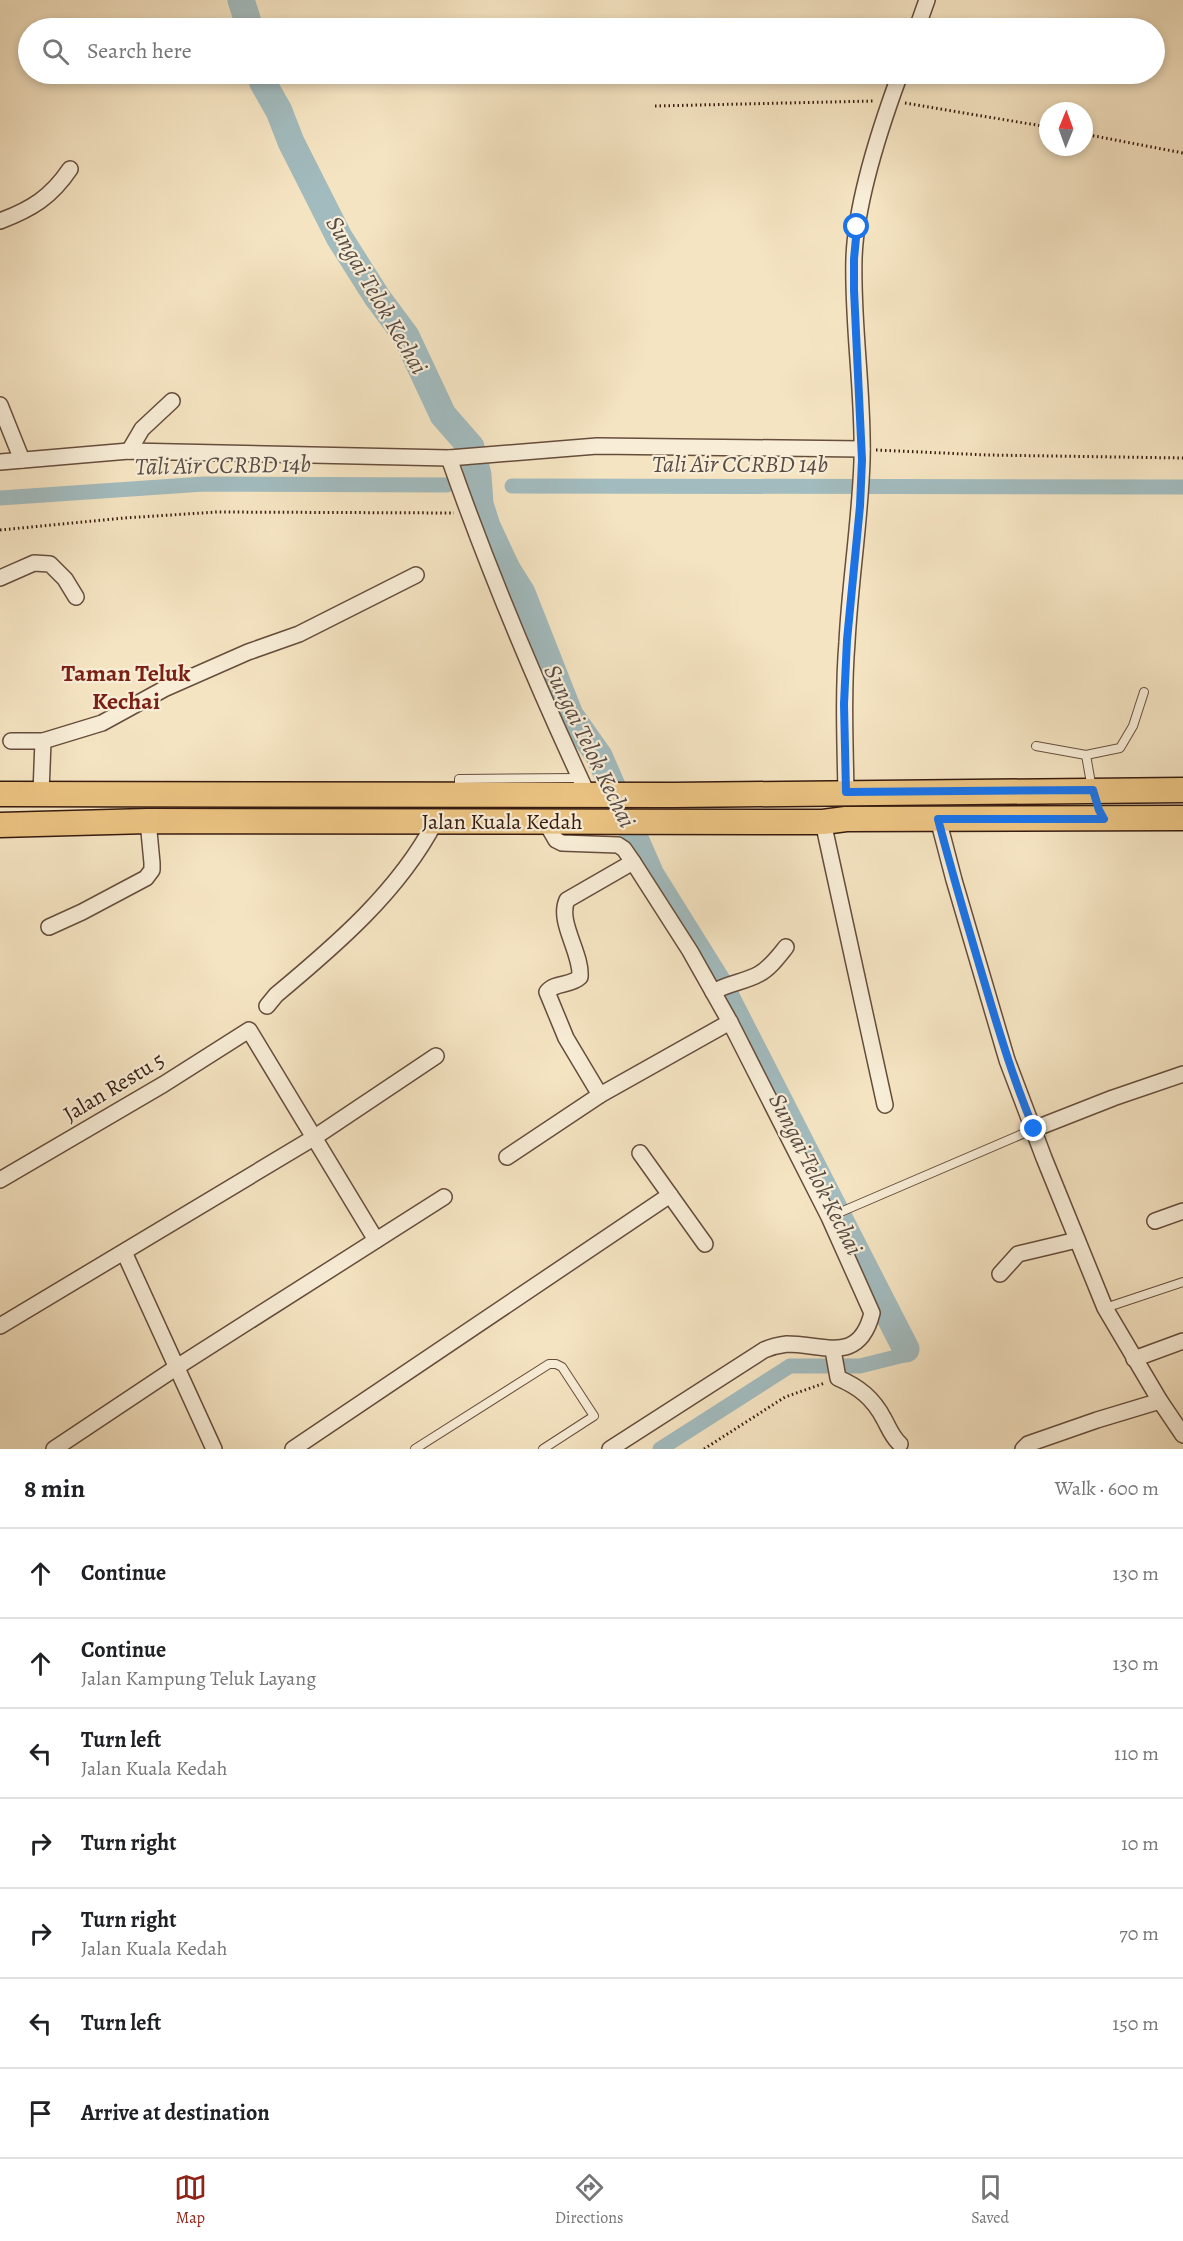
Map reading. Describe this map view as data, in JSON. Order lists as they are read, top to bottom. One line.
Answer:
{"streets":{"main road":["Jalan Kuala Kedah"],"street":["Jalan Restu 5"]},"districts":["Taman Teluk Kechai"],"water":["Sungai Telok Kechai","Tali Air CCRBD 14b"],"north":"top","page":{"search":"Search here","heading":["8 min","Walk · 600 m"],"list":[["Continue","130 m"],["Continue","Jalan Kampung Teluk Layang","130 m"],["Turn left","Jalan Kuala Kedah","110 m"],["Turn right","10 m"],["Turn right","Jalan Kuala Kedah","70 m"],["Turn left","150 m"],"Arrive at destination"],"nav":["Map","Directions","Saved"]}}
